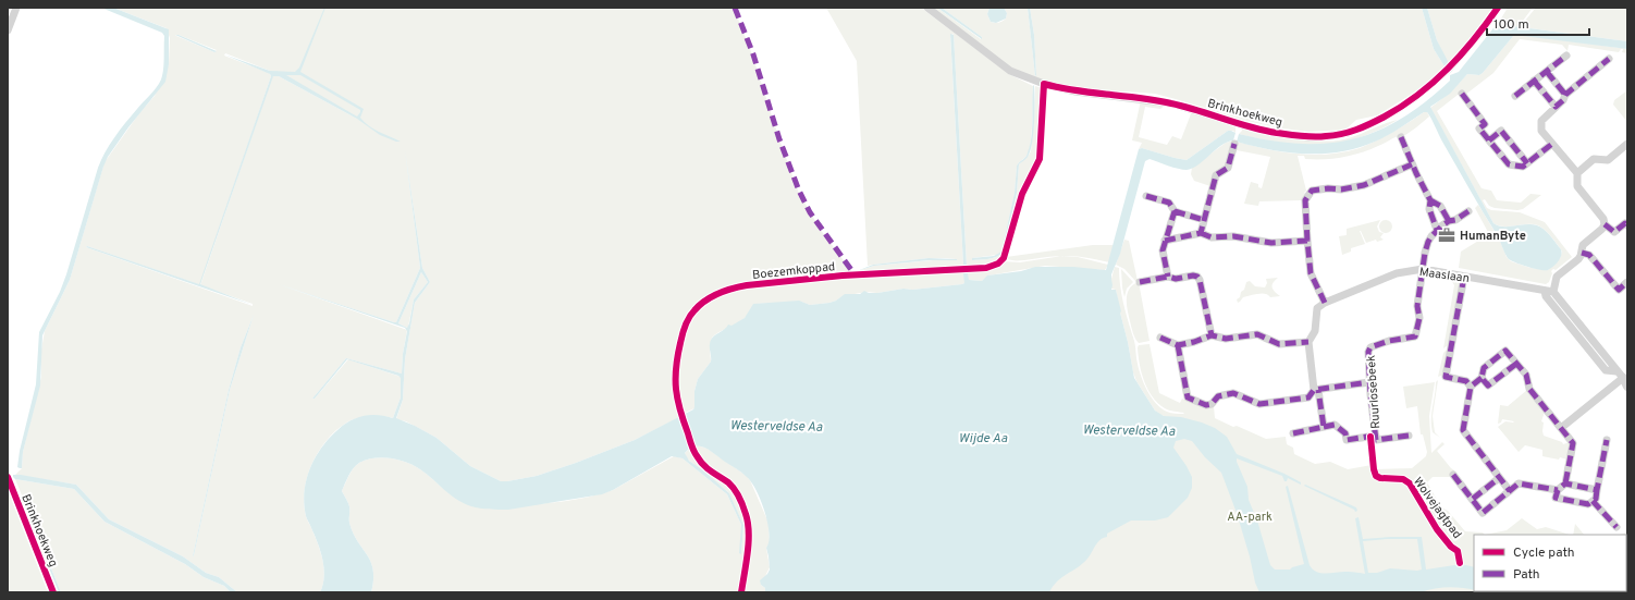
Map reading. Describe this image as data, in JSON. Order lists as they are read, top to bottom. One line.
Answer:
{"streets":{"street":["Brinkhoekweg","Maaslaan","Ruurlosebeek"],"cycle path":["Boezemkoppad","Wolvejagtpad"]},"crossings":[["Maaslaan","Ruurlosebeek"]],"water":["Westerveldse Aa","Wijde Aa"],"parks":["AA-park"],"places":{"office":["HumanByte"]},"legend":["Cycle path","Path"],"scale_bar":"100 m"}
